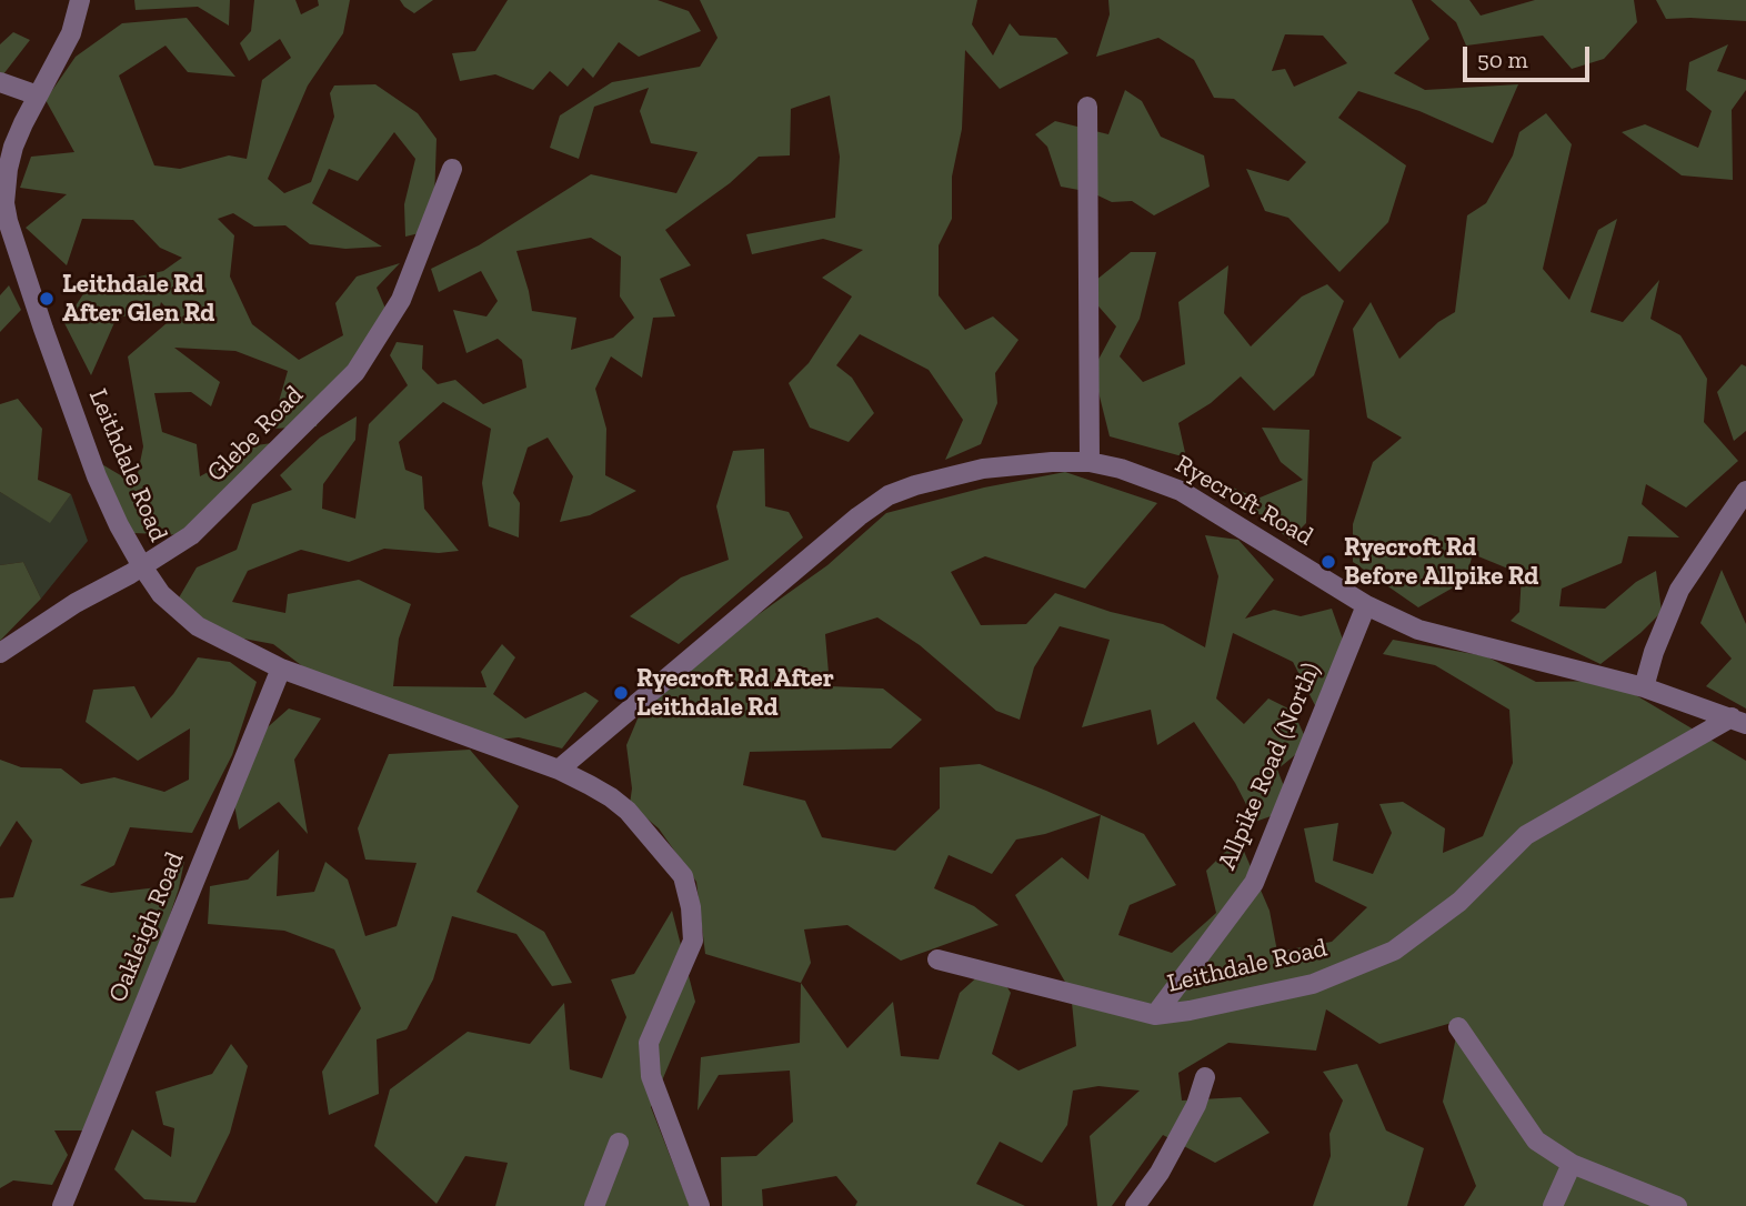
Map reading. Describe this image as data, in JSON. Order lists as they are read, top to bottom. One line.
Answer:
{"streets":{"street":["Glebe Road","Leithdale Road","Ryecroft Road","Allpike Road (North)","Oakleigh Road"]},"crossings":[["Glebe Road","Leithdale Road"],["Leithdale Road","Ryecroft Road"],["Leithdale Road","Allpike Road (North)"],["Leithdale Road","Oakleigh Road"],["Ryecroft Road","Allpike Road (North)"]],"places":["Leithdale Rd After Glen Rd","Ryecroft Rd Before Allpike Rd","Ryecroft Rd After Leithdale Rd"],"scale_bar":"50 m"}
